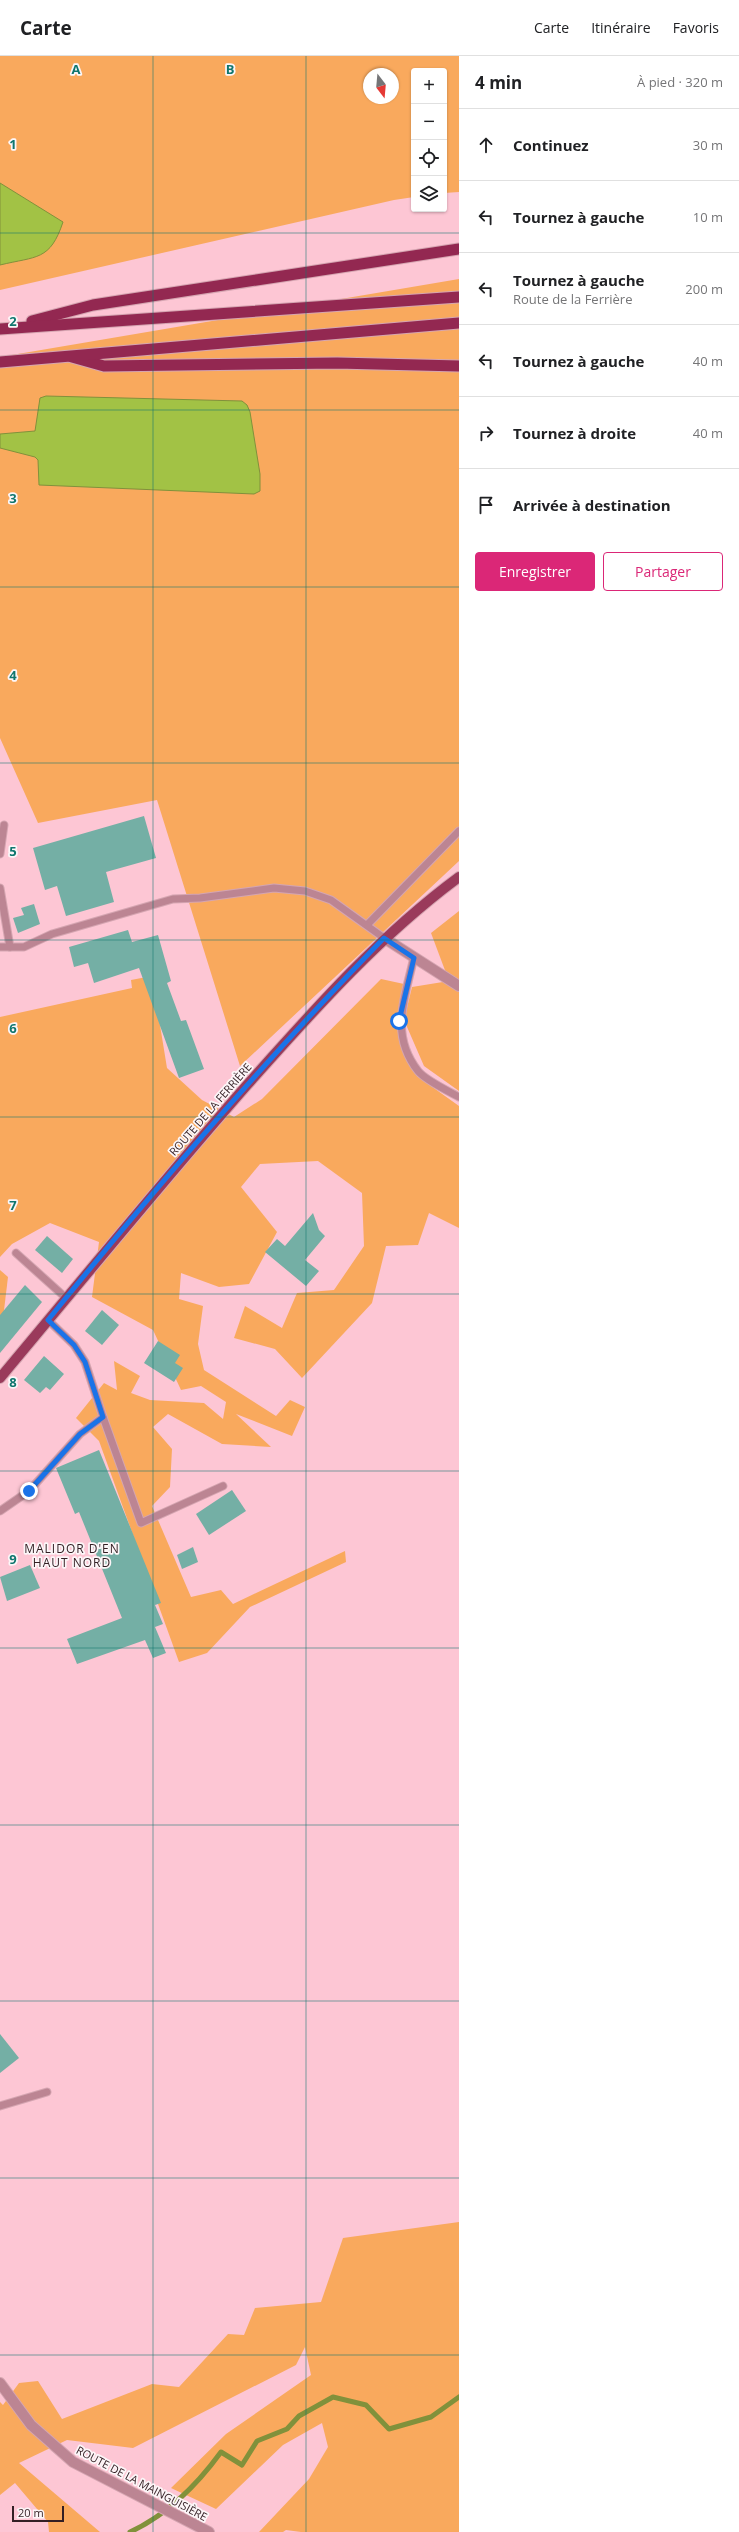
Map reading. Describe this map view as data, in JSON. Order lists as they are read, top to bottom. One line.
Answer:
{"streets":{"main road":["ROUTE DE LA FERRIÈRE"],"street":["ROUTE DE LA MAINGUISIÈRE"]},"districts":["MALIDOR D'EN HAUT NORD"],"scale_bar":"20 m","north":"bottom","page":{"header":"Carte","nav":["Carte","Itinéraire","Favoris"],"heading":["4 min","À pied · 320 m"],"map_buttons":["+","−"],"list":[["Continuez","30 m"],["Tournez à gauche","10 m"],["Tournez à gauche","Route de la Ferrière","200 m"],["Tournez à gauche","40 m"],["Tournez à droite","40 m"],"Arrivée à destination"],"buttons":["Enregistrer","Partager"],"scale":"20 m"},"grid":{"columns":["A","B"],"rows":["1","2","3","4","5","6","7","8","9"]}}
